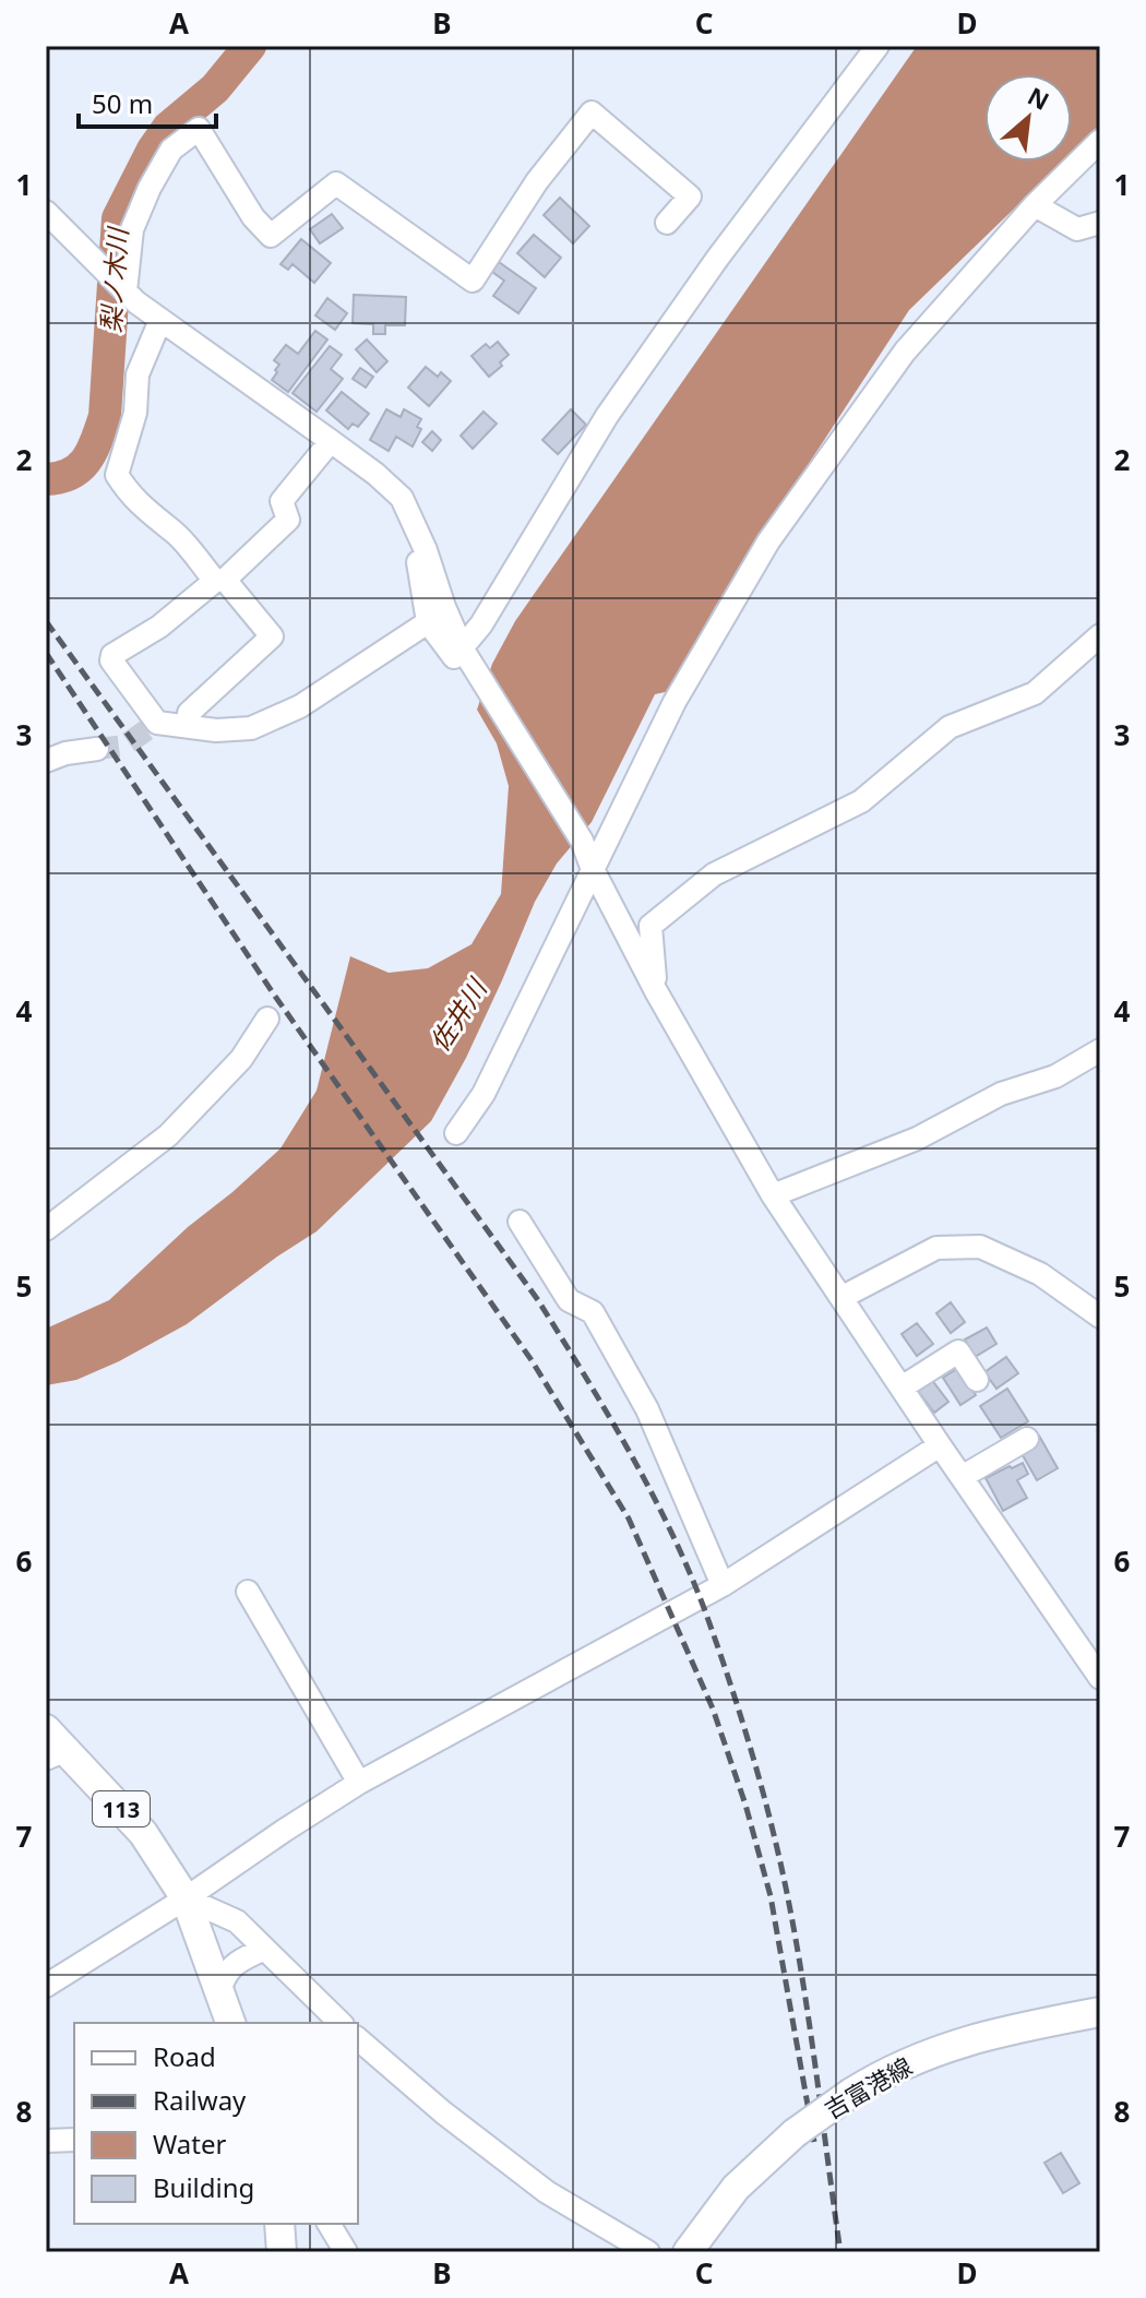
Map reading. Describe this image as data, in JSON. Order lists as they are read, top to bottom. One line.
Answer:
{"streets":{"main road":["113","吉富港線"]},"water":["梨ノ木川","佐井川"],"legend":["Road","Railway","Water","Building"],"scale_bar":"50 m","north":"top right","grid":{"columns":["A","B","C","D"],"rows":["1","2","3","4","5","6","7","8"]}}
